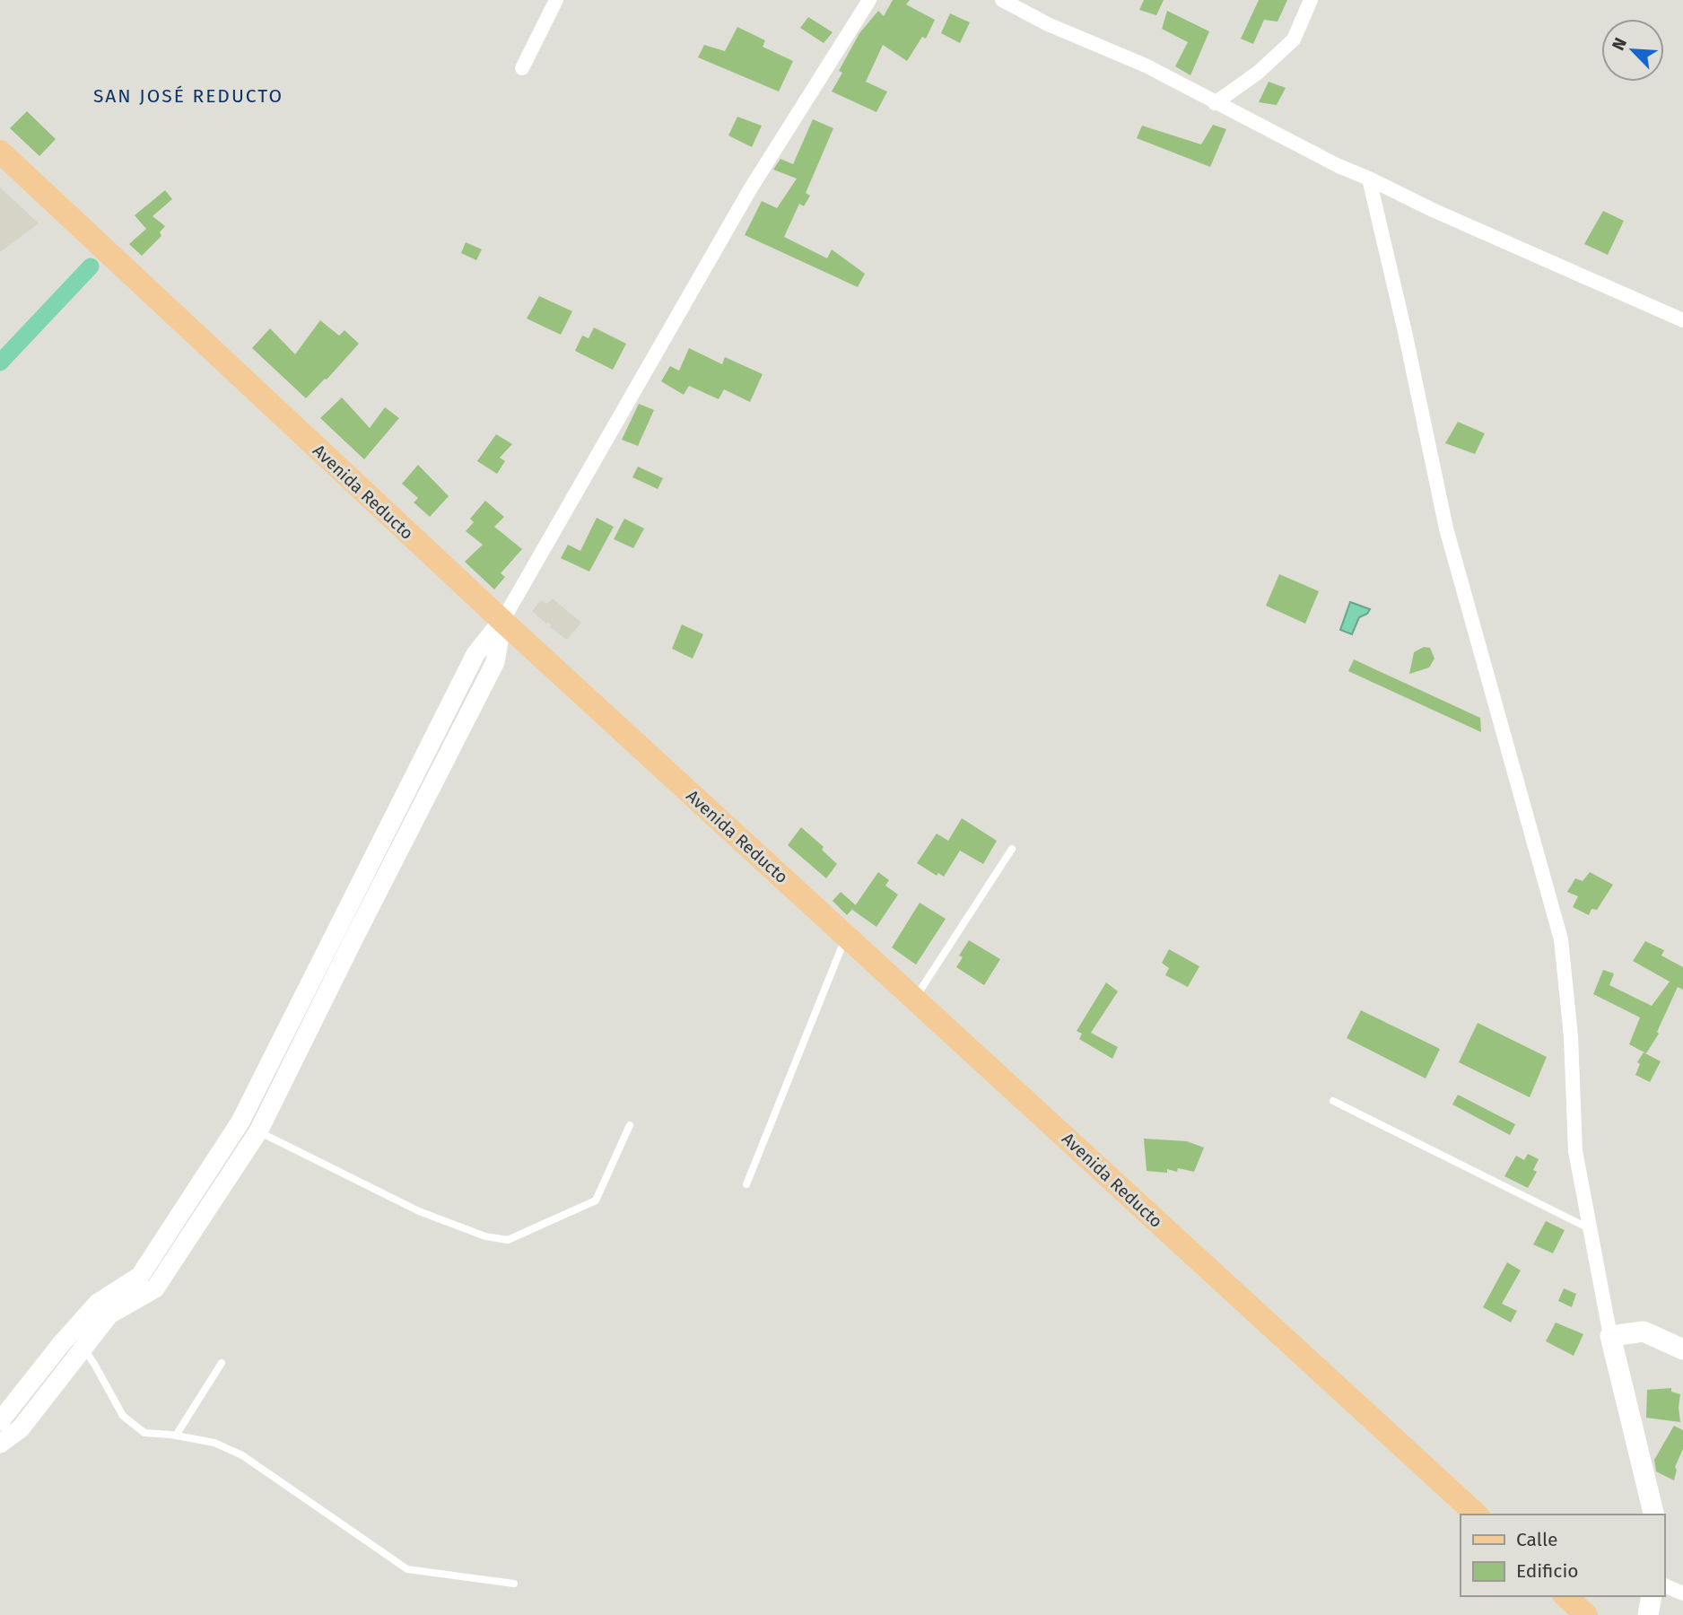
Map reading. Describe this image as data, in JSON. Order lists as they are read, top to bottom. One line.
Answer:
{"streets":{"main road":["Avenida Reducto"]},"districts":["SAN JOSÉ REDUCTO"],"legend":["Calle","Edificio"],"north":"top left"}
